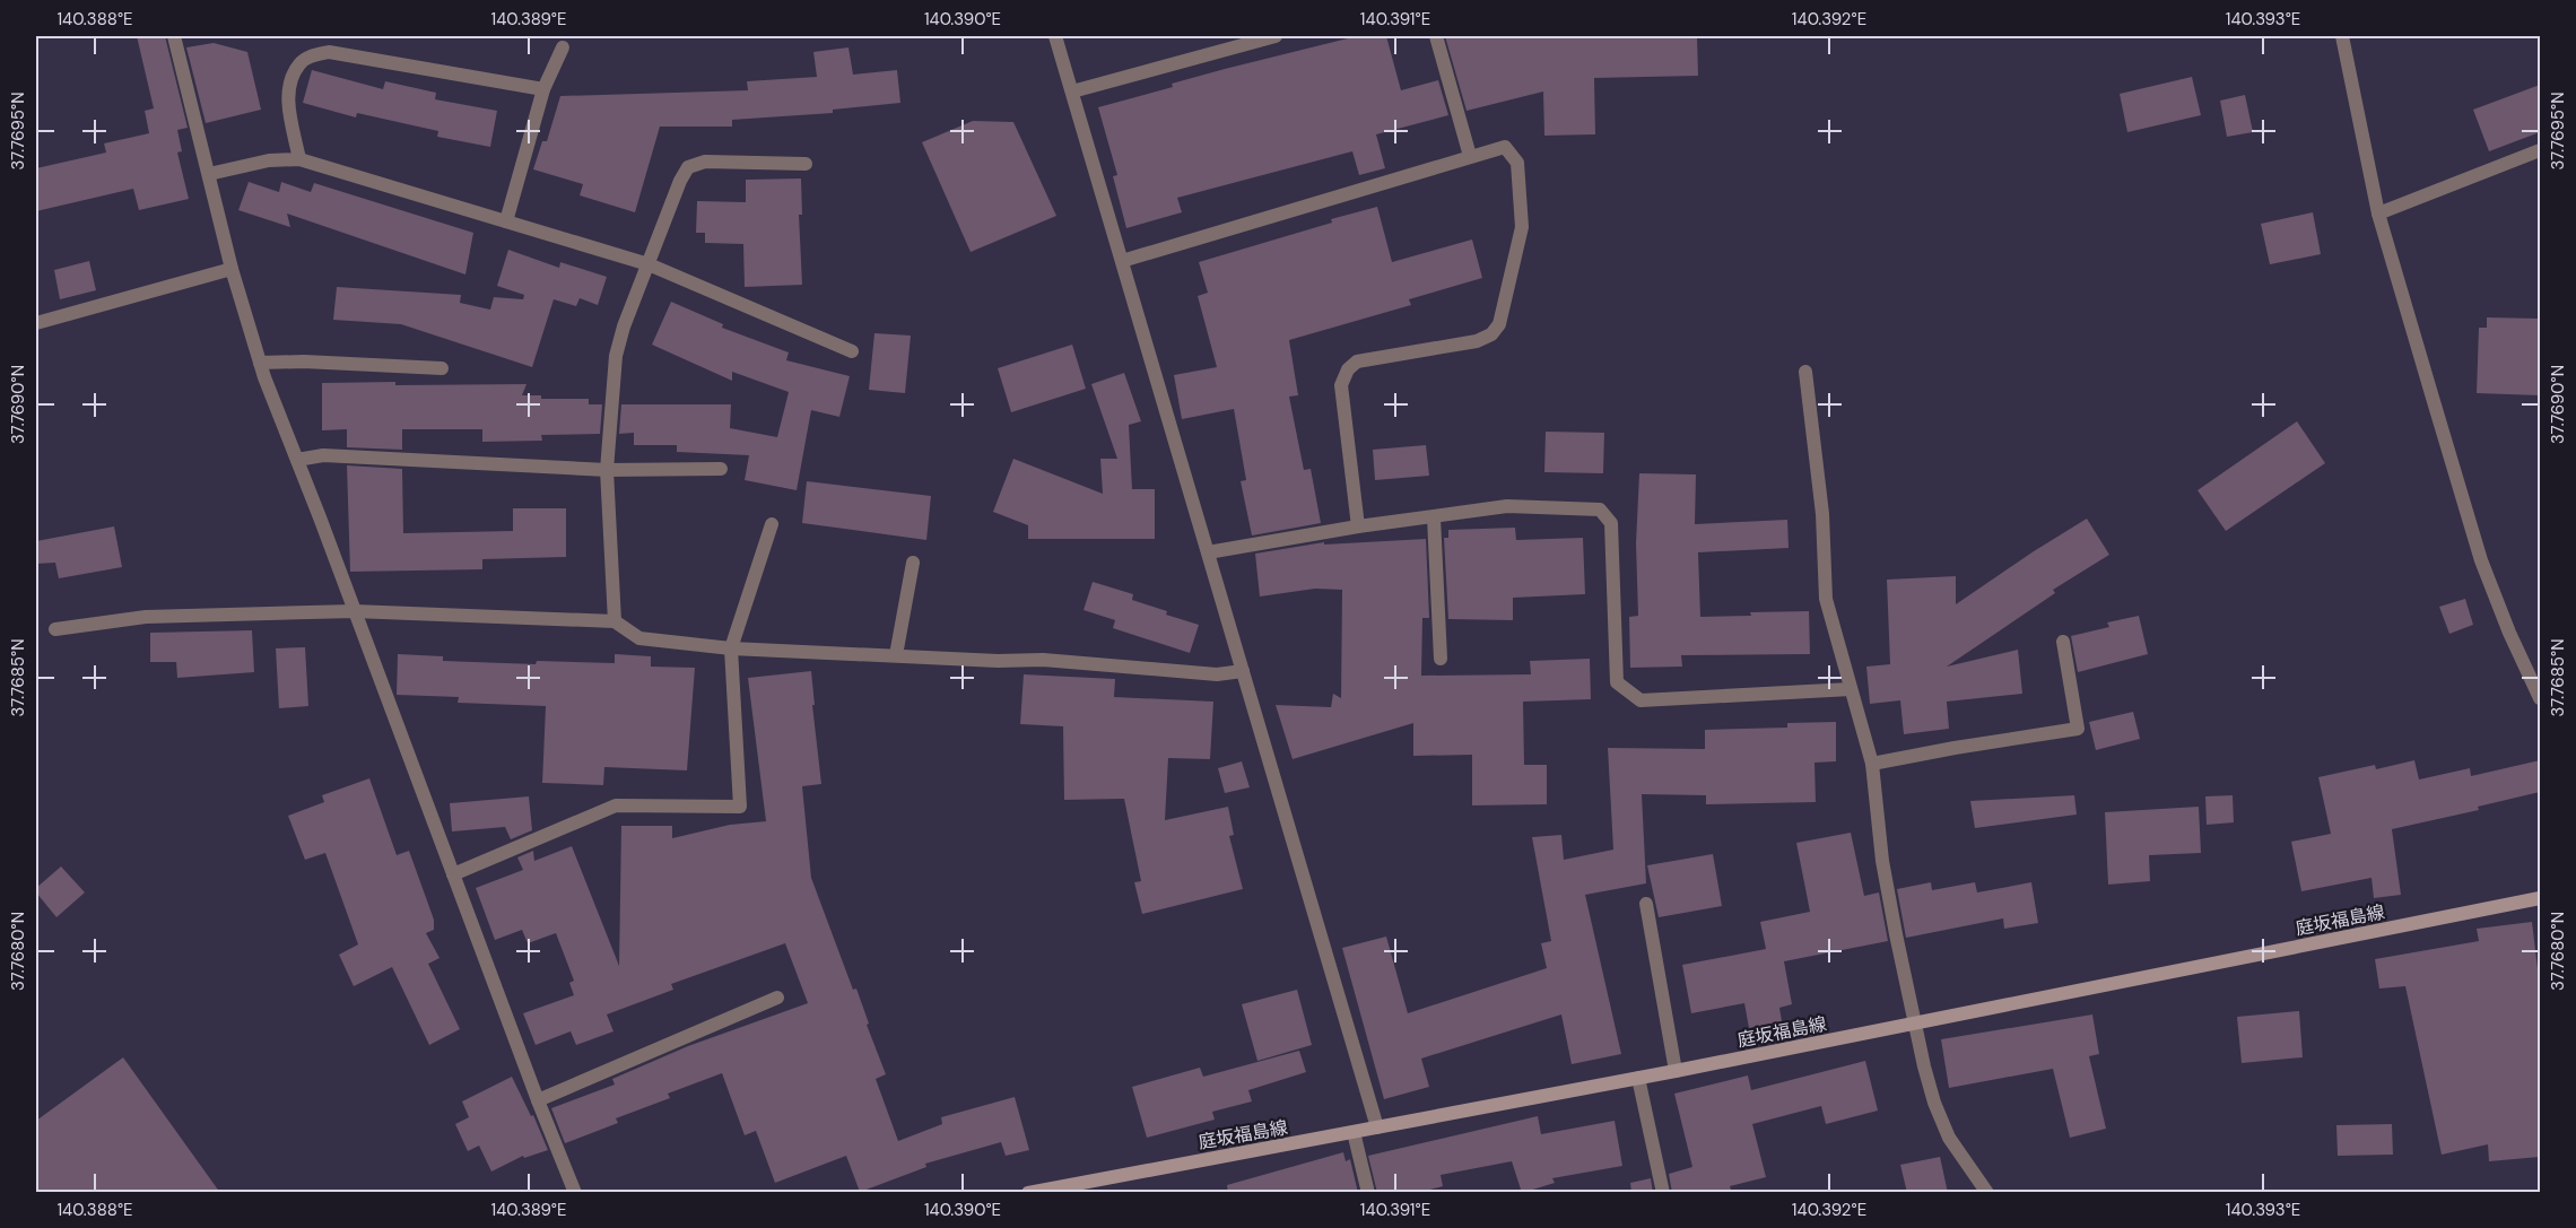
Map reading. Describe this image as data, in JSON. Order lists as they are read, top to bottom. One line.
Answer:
{"streets":{"main road":["庭坂福島線"]},"coordinates":["140.388°E","140.389°E","140.390°E","140.391°E","140.392°E","140.393°E","37.7695°N","37.7690°N","37.7685°N","37.7680°N"]}
